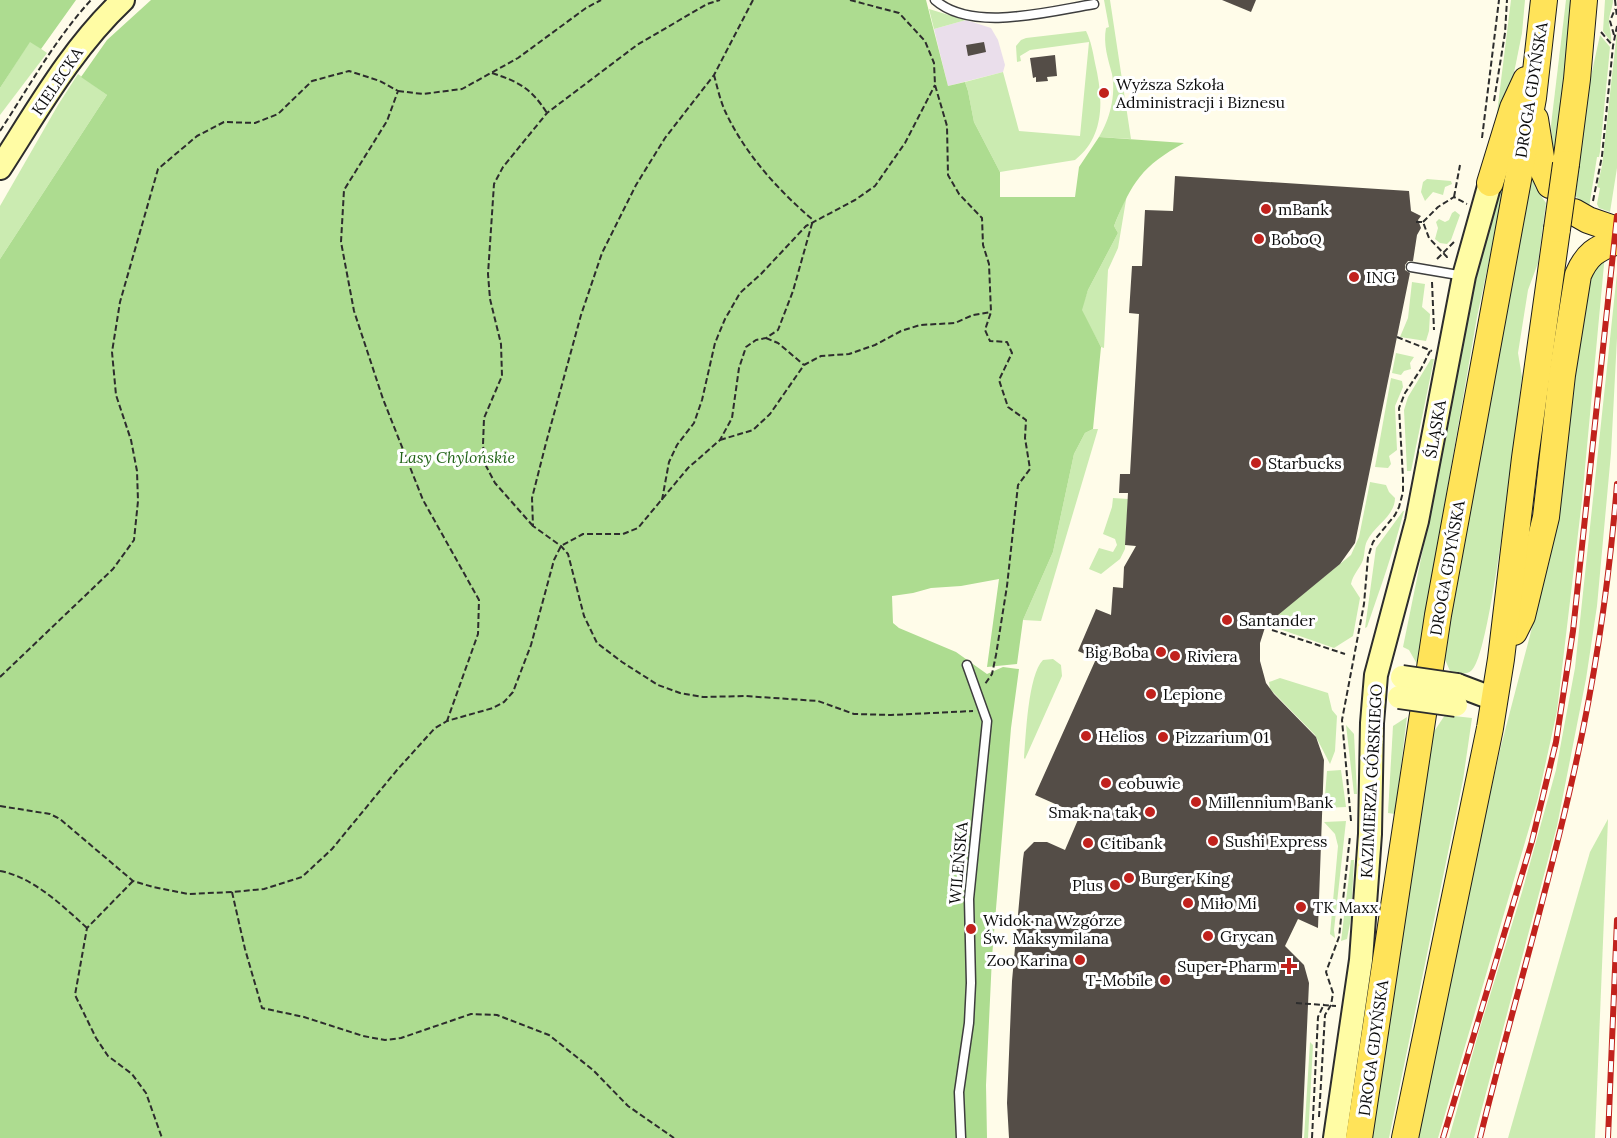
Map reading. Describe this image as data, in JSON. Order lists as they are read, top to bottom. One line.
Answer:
{"streets":{"main road":["DROGA GDYŃSKA"],"street":["KIELECKA","ŚLĄSKA","KAZIMIERZA GÓRSKIEGO"],"lane":["WILEŃSKA"]},"crossings":[["ŚLĄSKA","KAZIMIERZA GÓRSKIEGO"]],"parks":["Lasy Chylońskie"],"places":{"other":["Wyższa Szkoła Administracji i Biznesu","mBank","BoboQ","ING","Starbucks","Santander","Big Boba","Riviera","Lepione","Helios","Pizzarium 01","eobuwie","Millennium Bank","Smak na tak","Sushi Express","Citibank","Burger King","Plus","Miło Mi","TK Maxx","Widok na Wzgórze Św. Maksymilana","Grycan","Zoo Karina","T-Mobile"],"health":["Super-Pharm"]}}
